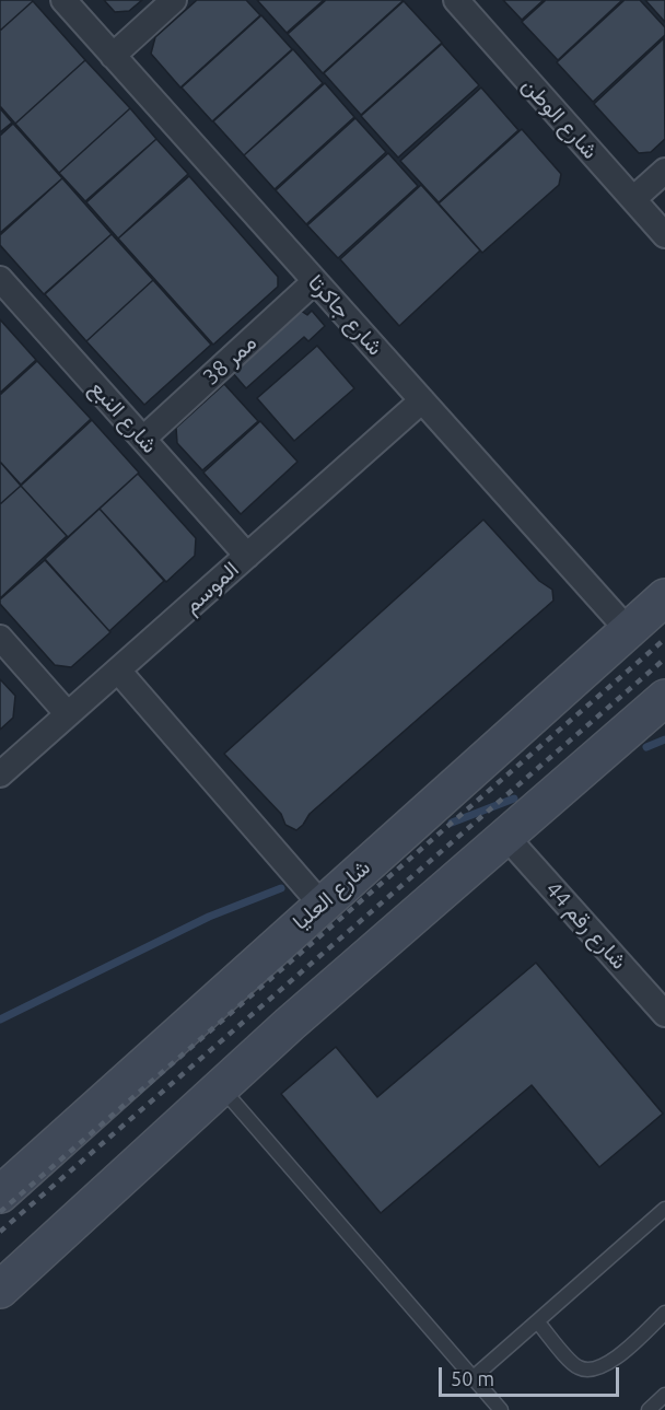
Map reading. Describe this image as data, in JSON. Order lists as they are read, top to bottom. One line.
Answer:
{"streets":{"main road":["شارع العليا"],"street":["شارع الوطن","شارع جاكرتا","ممر 38","شارع النبع","الموسم","شارع رقم 44"]},"crossings":[["شارع جاكرتا","ممر 38"],["شارع جاكرتا","الموسم"],["شارع جاكرتا","شارع العليا"],["ممر 38","شارع النبع"],["شارع النبع","الموسم"]],"scale_bar":"50 m"}
